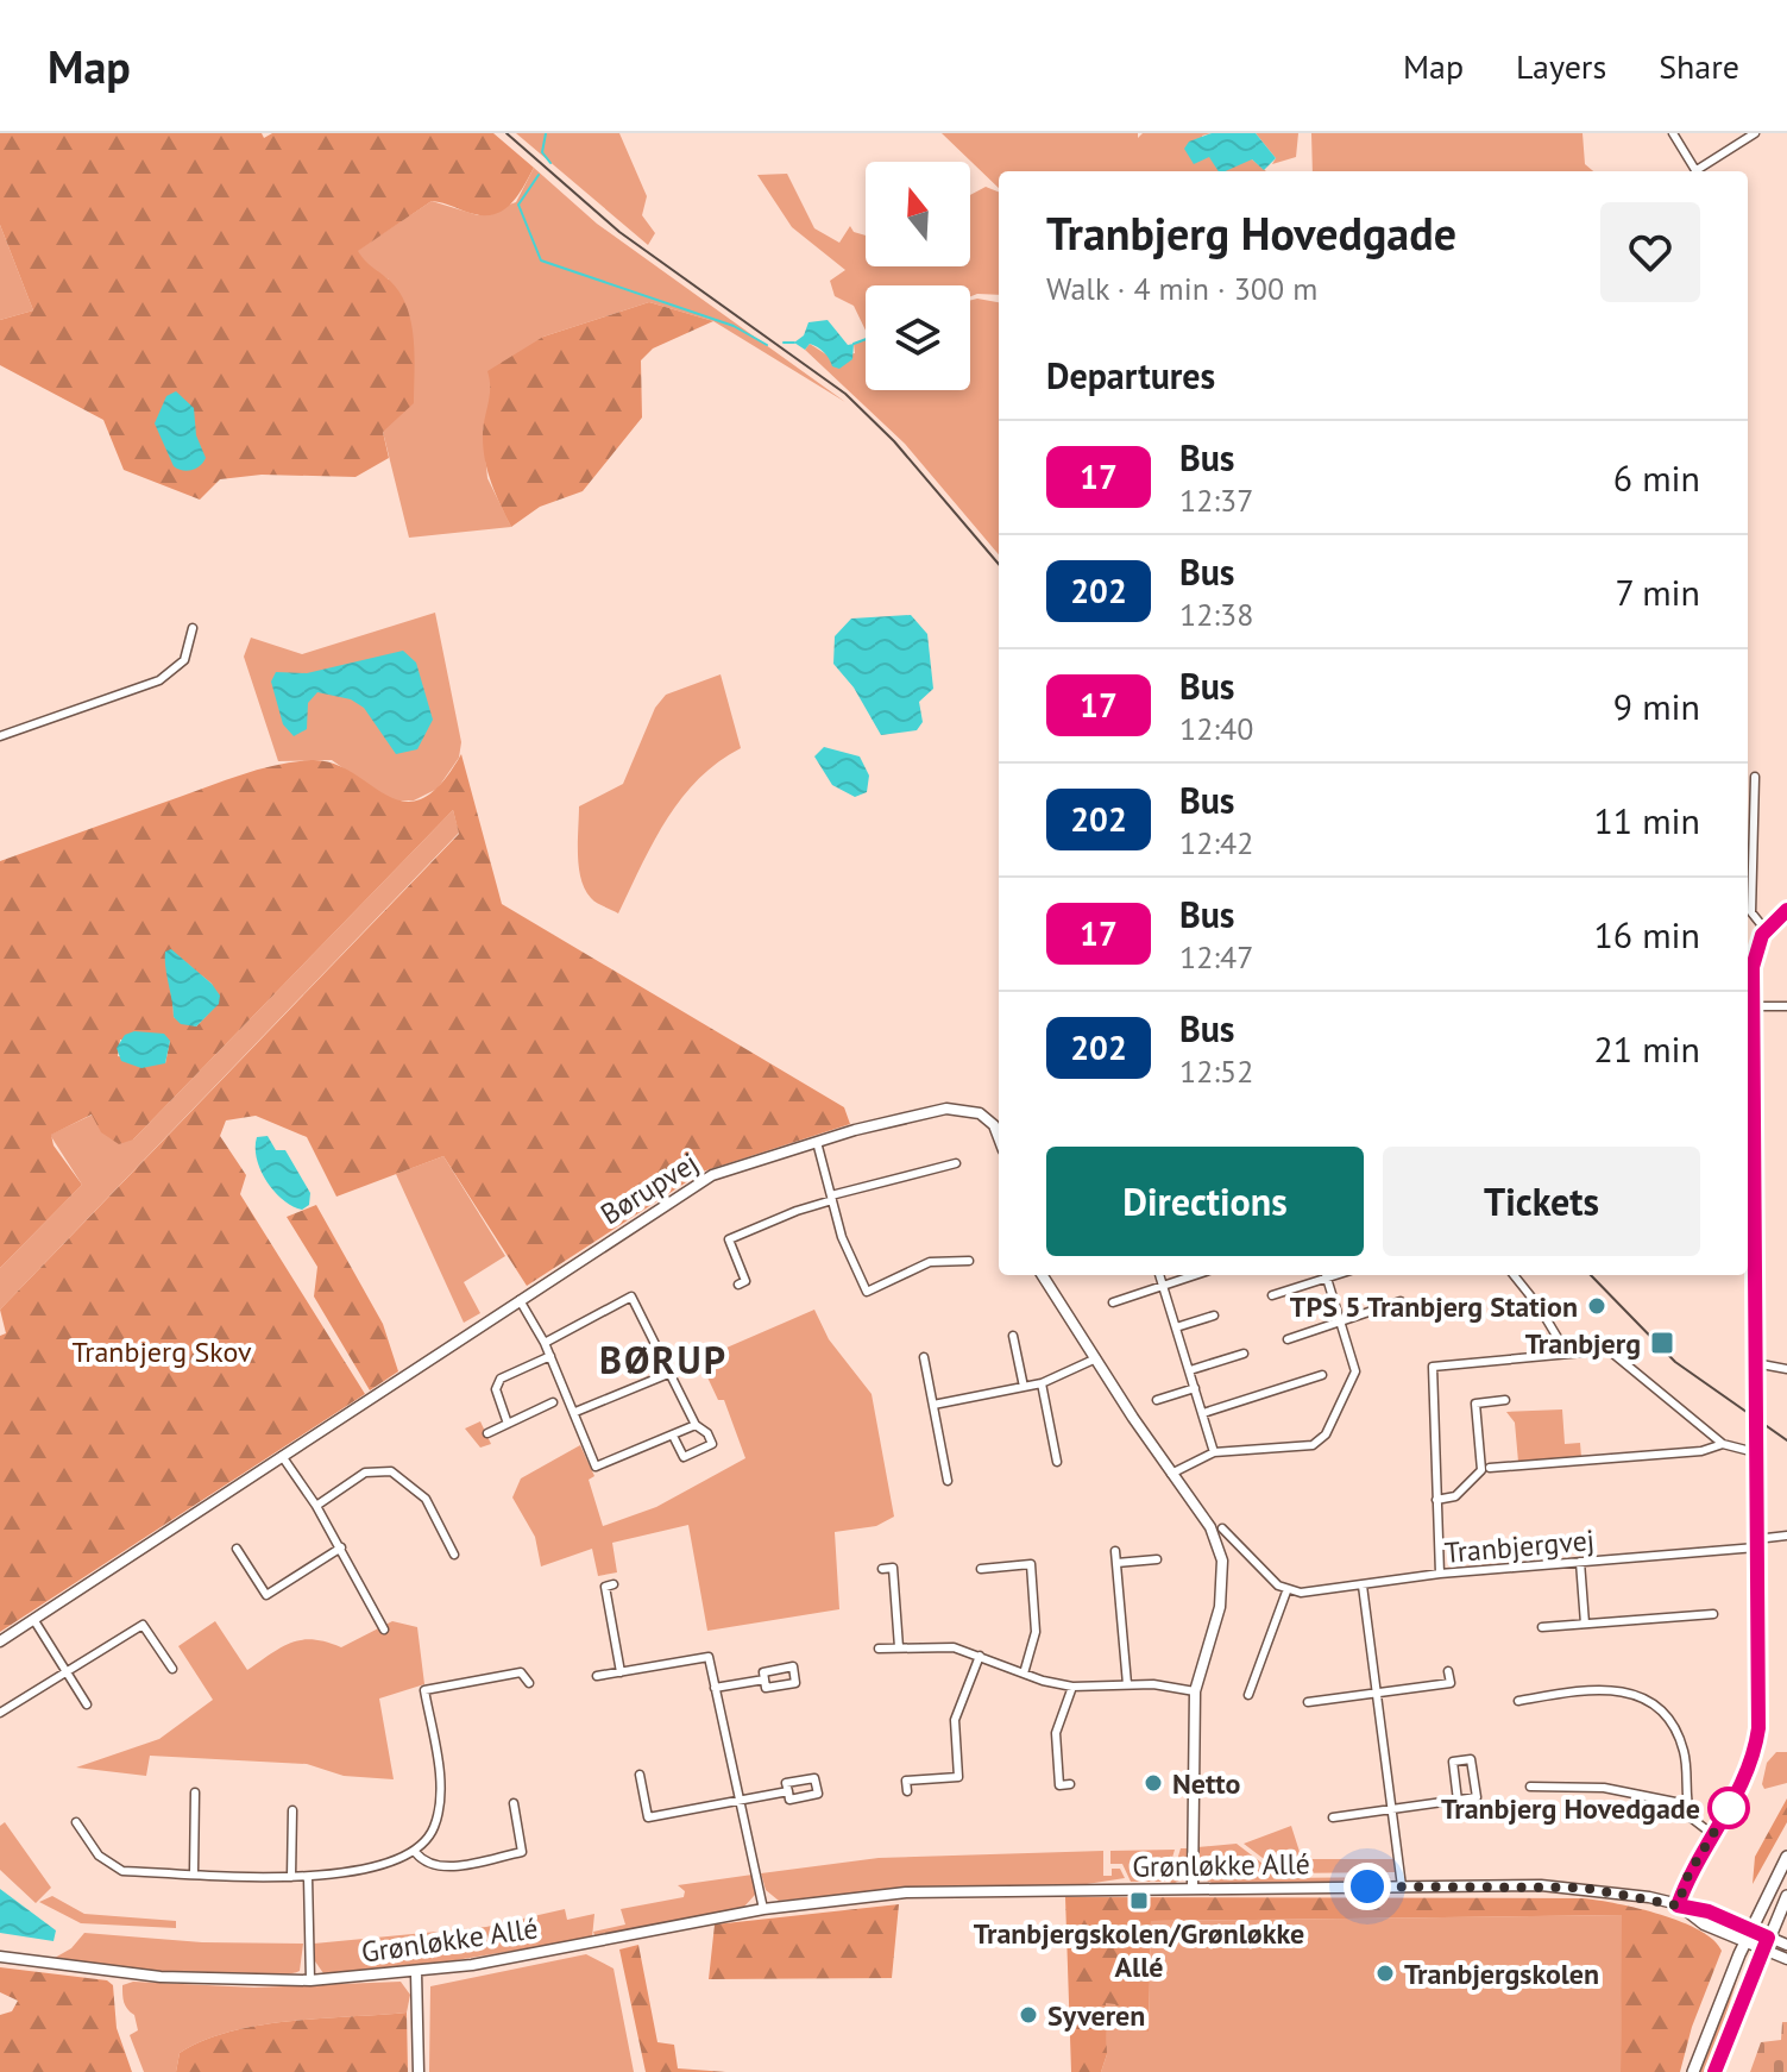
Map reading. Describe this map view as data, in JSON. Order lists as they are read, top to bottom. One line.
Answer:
{"streets":{"street":["Børupvej","Tranbjergvej","Grønløkke Allé"]},"districts":["BØRUP"],"parks":["Tranbjerg Skov"],"places":{"other":["TPS 5 Tranbjerg Station","Netto","Tranbjerg Hovedgade","Tranbjergskolen","Syveren"],"transit":["Tranbjerg","Tranbjergskolen/Grønløkke Allé"]},"lines":["bus line 17"],"north":"top","page":{"header":"Map","nav":["Map","Layers","Share"],"heading":[["Tranbjerg Hovedgade","Walk · 4 min · 300 m"],"Departures"],"list":[{"mark":"17","name":"Bus","note":"12:37","value":"6 min"},{"mark":"202","name":"Bus","note":"12:38","value":"7 min"},{"mark":"17","name":"Bus","note":"12:40","value":"9 min"},{"mark":"202","name":"Bus","note":"12:42","value":"11 min"},{"mark":"17","name":"Bus","note":"12:47","value":"16 min"},{"mark":"202","name":"Bus","note":"12:52","value":"21 min"}],"buttons":["Directions","Tickets"]}}
